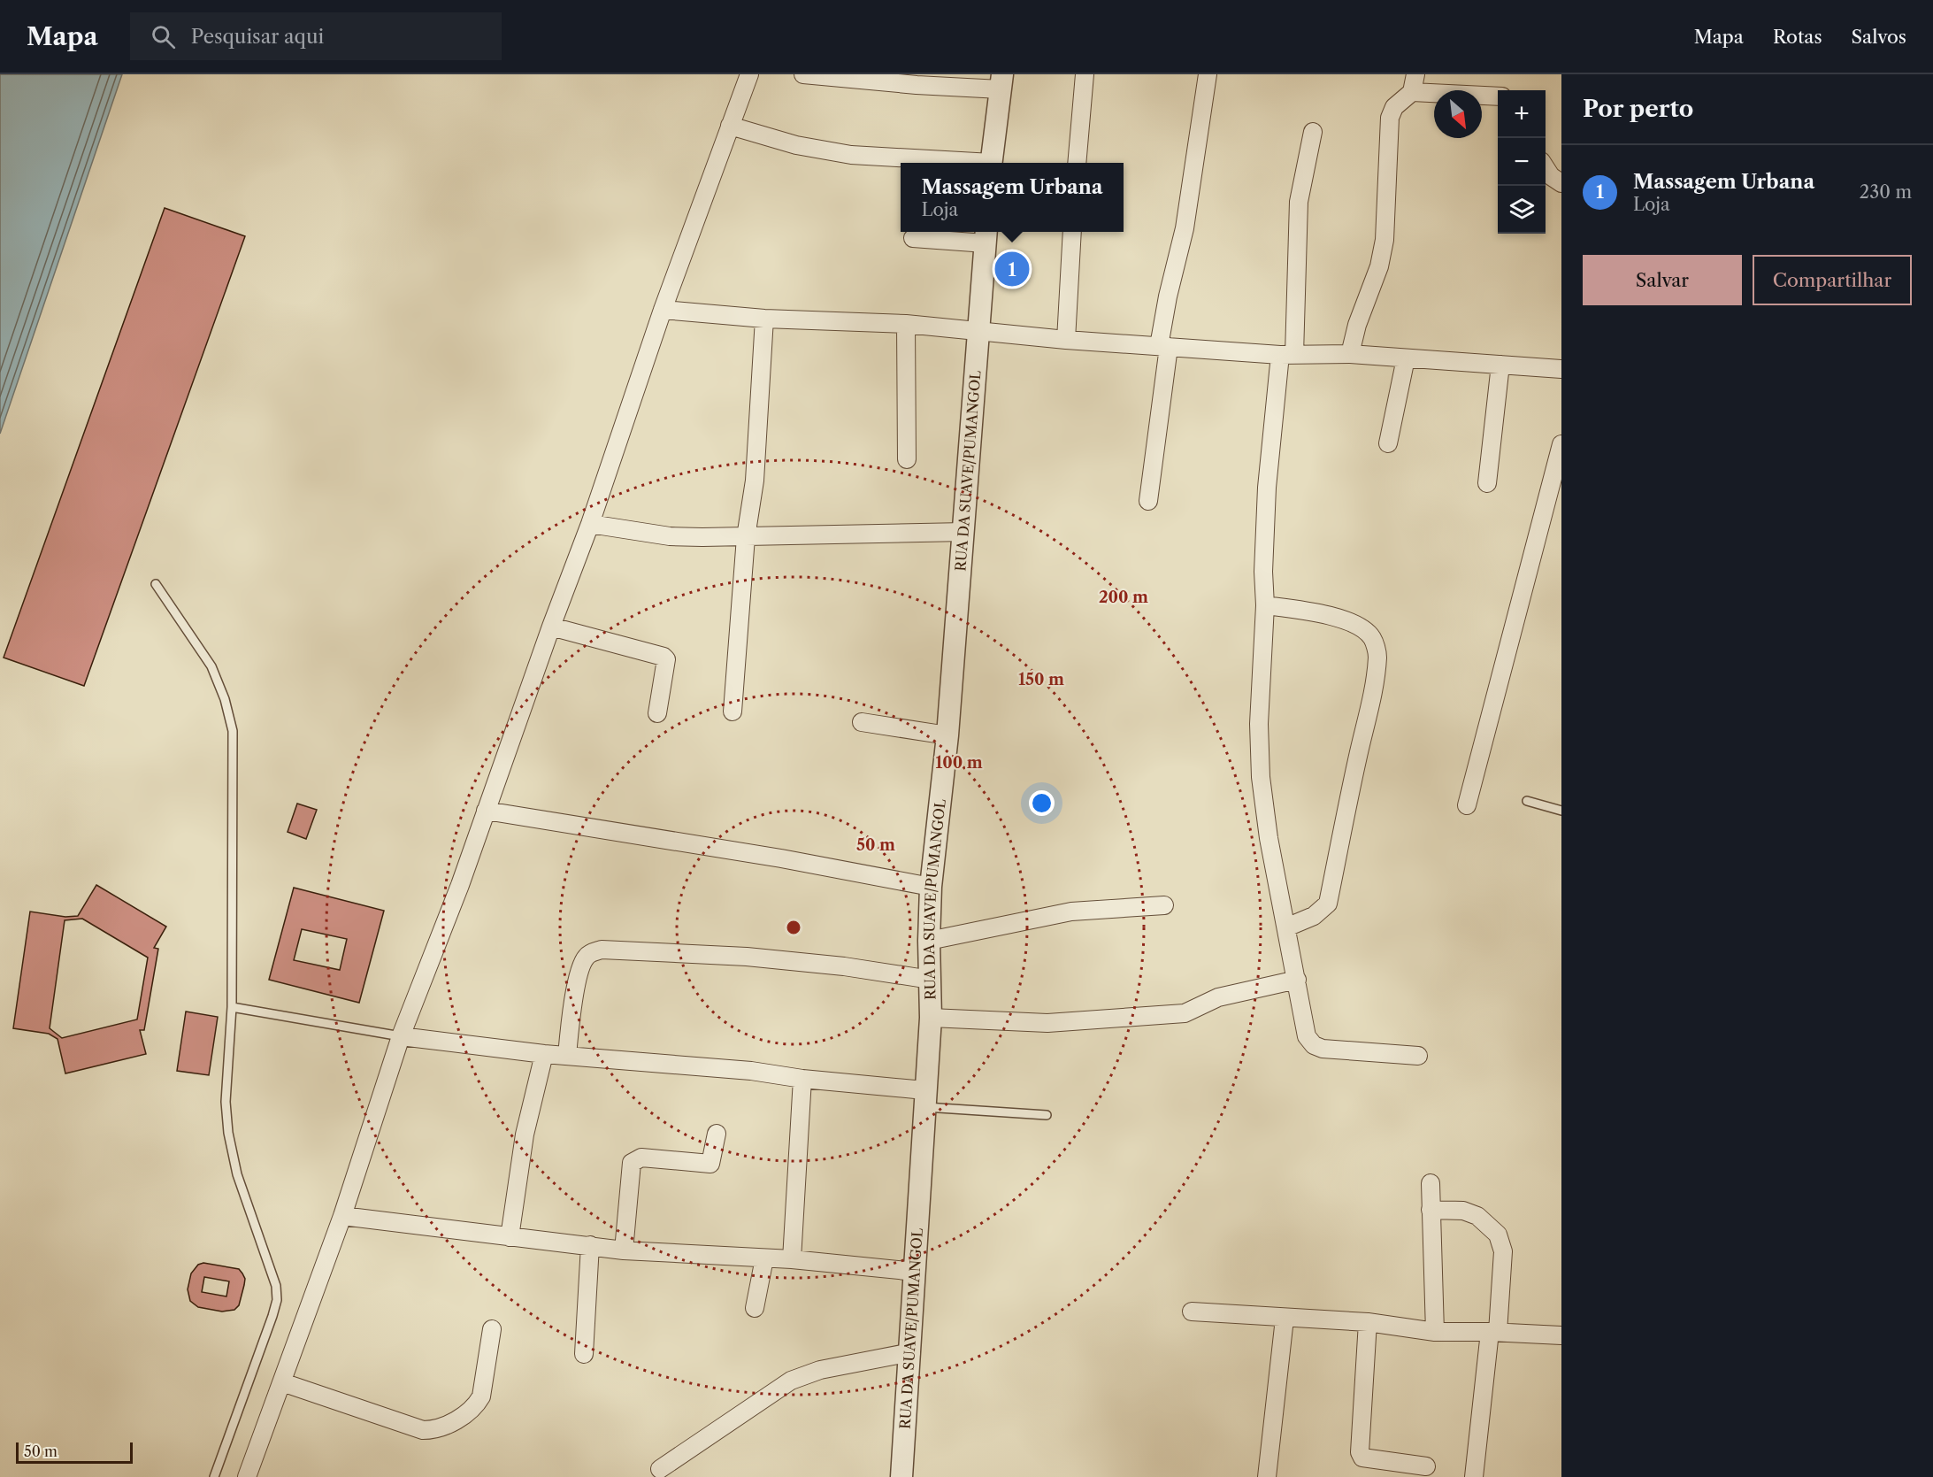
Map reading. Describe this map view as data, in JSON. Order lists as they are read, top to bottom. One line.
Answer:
{"streets":{"street":["RUA DA SUAVE/PUMANGOL"]},"scale_bar":"50 m","north":"bottom right","page":{"header":"Mapa","search":"Pesquisar aqui","nav":["Mapa","Rotas","Salvos"],"heading":"Por perto","map_buttons":["+","−"],"list":[{"mark":"1","name":"Massagem Urbana","note":"Loja","value":"230 m"}],"popup":["Massagem Urbana","Loja"],"buttons":["Salvar","Compartilhar"],"pins":"1","scale":"50 m"},"rings":["200 m","150 m","100 m","50 m"]}
